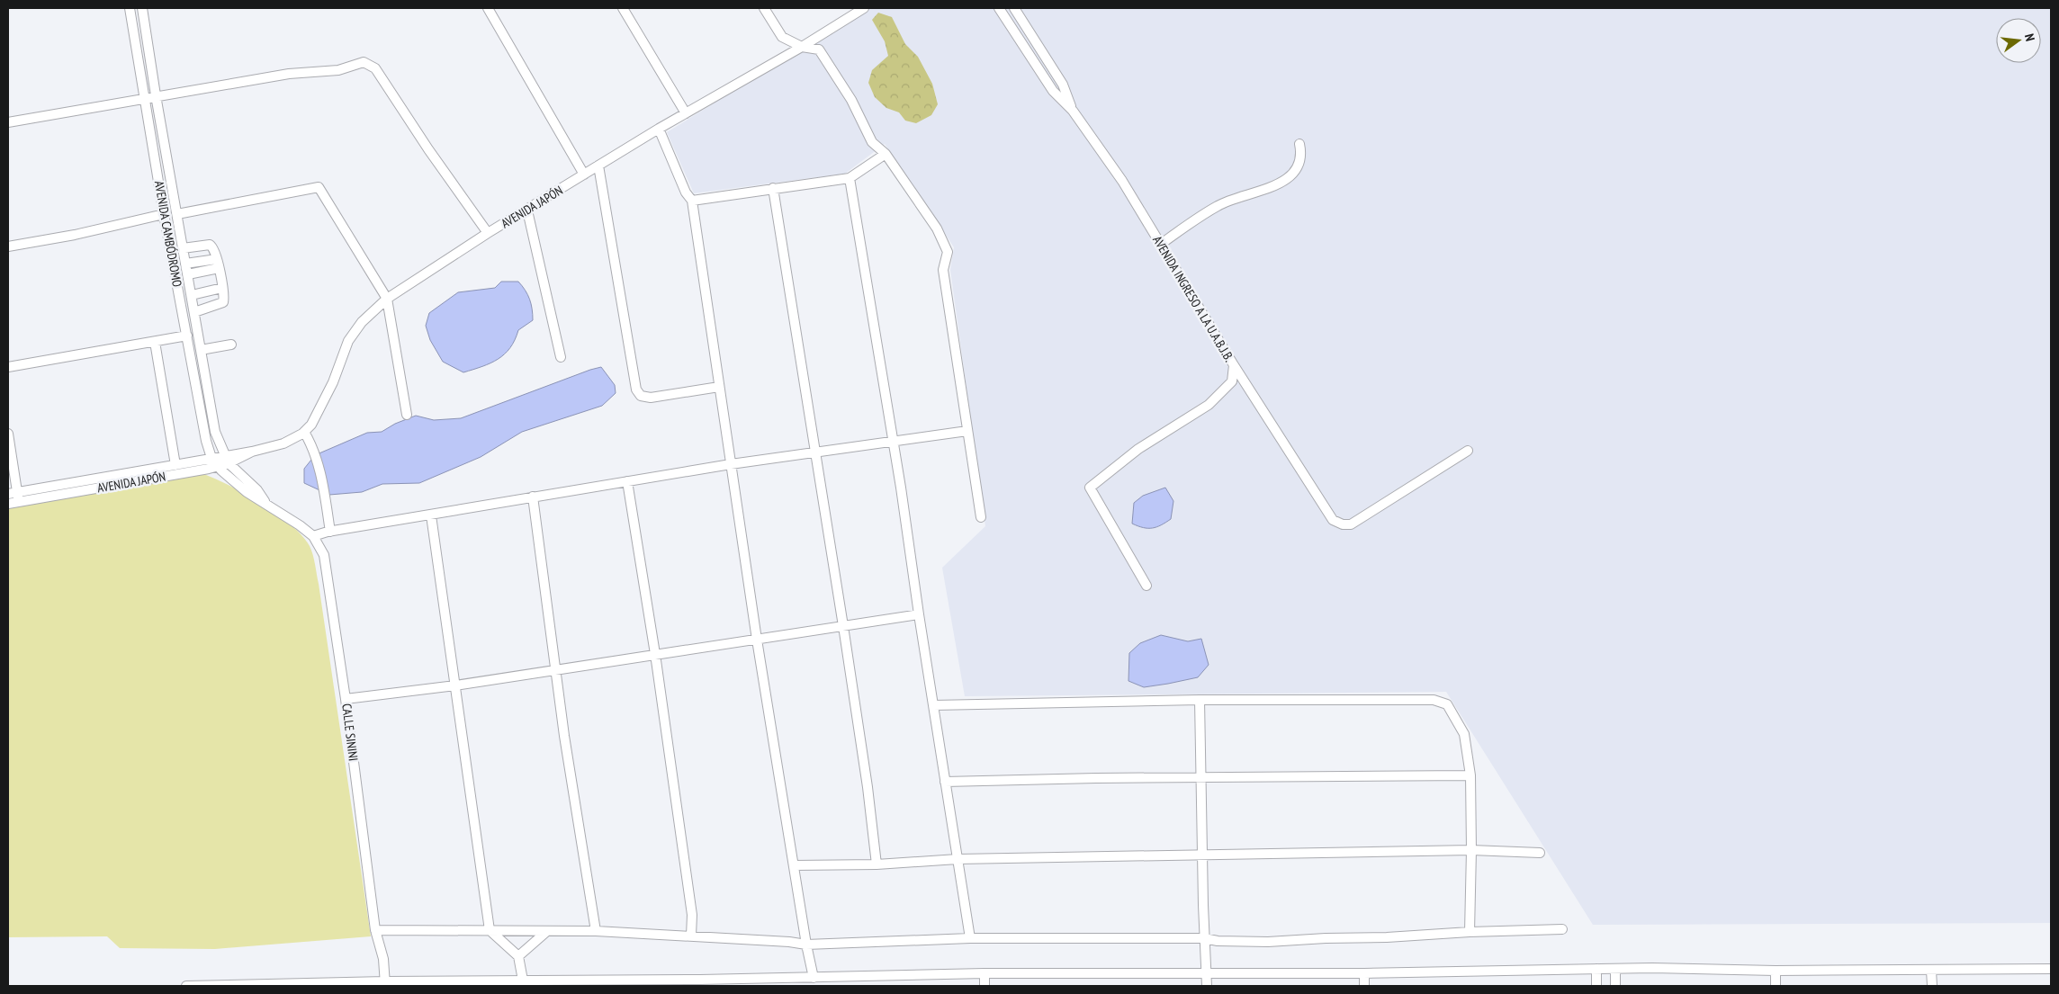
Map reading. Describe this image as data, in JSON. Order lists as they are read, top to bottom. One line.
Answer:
{"streets":{"street":["AVENIDA JAPÓN","AVENIDA CAMBÓDROMO","AVENIDA INGRESO A LA U.A.B.J.B.","CALLE SININI"]},"crossings":[["AVENIDA JAPÓN","AVENIDA CAMBÓDROMO"],["AVENIDA JAPÓN","CALLE SININI"],["AVENIDA CAMBÓDROMO","CALLE SININI"]],"north":"right"}
